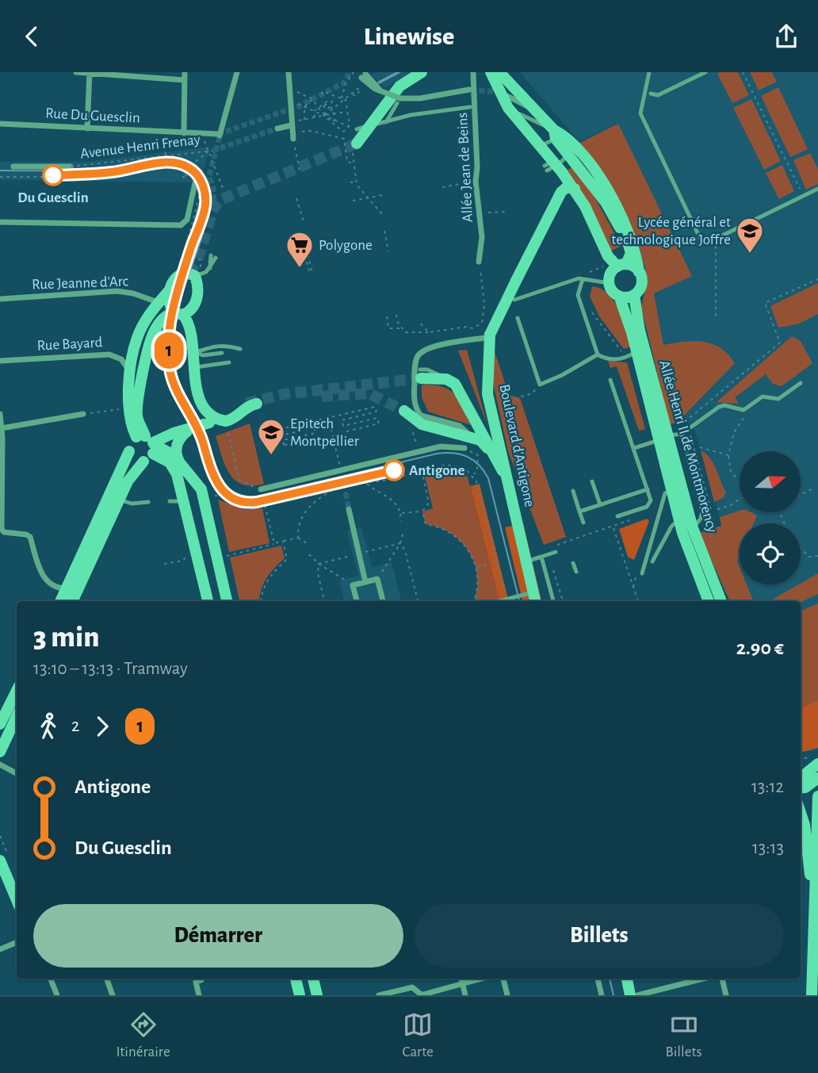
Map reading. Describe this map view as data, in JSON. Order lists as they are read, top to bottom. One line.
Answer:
{"streets":{"street":["Rue Du Guesclin","Allée Jean de Beins","Rue Jeanne d'Arc","Rue Bayard","Boulevard d'Antigone","Allée Henri II de Montmorency"],"path":["Avenue Henri Frenay"]},"places":{"other":["Du Guesclin","Antigone"],"school or university":["Lycée général et technologique Joffre","Epitech Montpellier"],"supermarket":["Polygone"]},"lines":["tram line 1"],"north":"right","page":{"header":"Linewise","on_map":"1","heading":["3 min","13:10 – 13:13 · Tramway","2.90 €"],"legs":["2","1"],"list":[{"name":"Antigone","value":"13:12"},{"name":"Du Guesclin","value":"13:13"}],"buttons":["Démarrer","Billets"],"tabs":["Itinéraire","Carte","Billets"]}}
